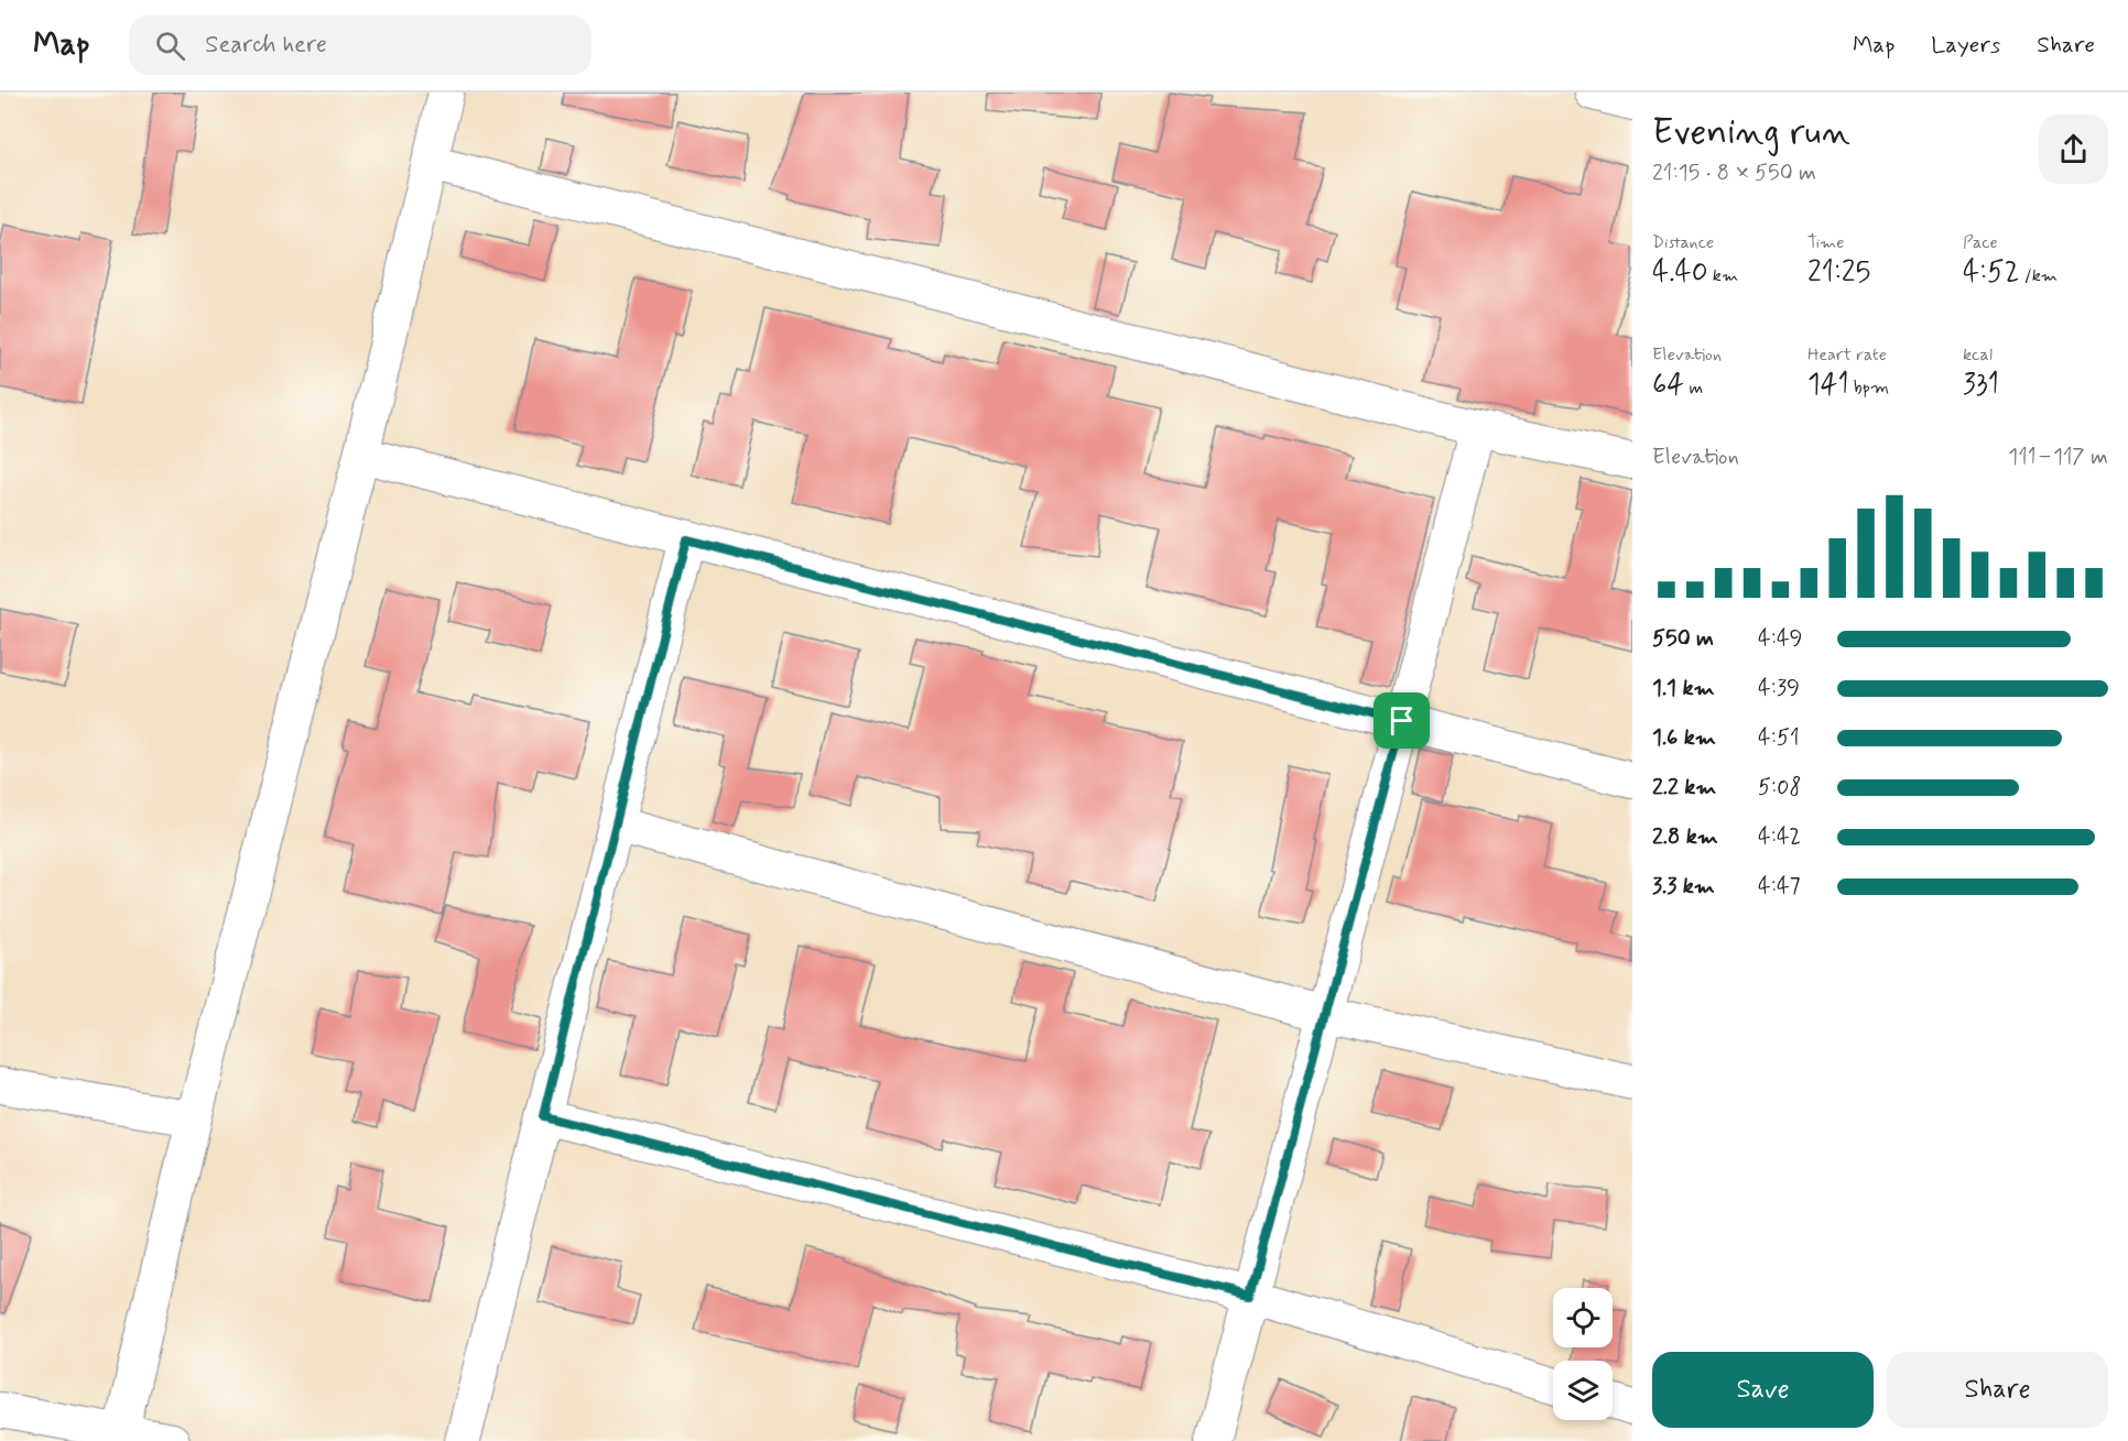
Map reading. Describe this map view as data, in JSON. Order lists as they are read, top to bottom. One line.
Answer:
{"page":{"header":"Map","search":"Search here","nav":["Map","Layers","Share"],"heading":["Evening run","21:15 · 8 × 550 m"],"stats":[["Distance","4.40 km"],["Time","21:25"],["Pace","4:52 /km"],["Elevation","64 m"],["Heart rate","141 bpm"],["kcal","331"]],"chart":["Elevation","111–117 m"],"list":[{"name":"550 m","note":"4:49"},{"name":"1.1 km","note":"4:39"},{"name":"1.6 km","note":"4:51"},{"name":"2.2 km","note":"5:08"},{"name":"2.8 km","note":"4:42"},{"name":"3.3 km","note":"4:47"}],"buttons":["Save","Share"]}}
